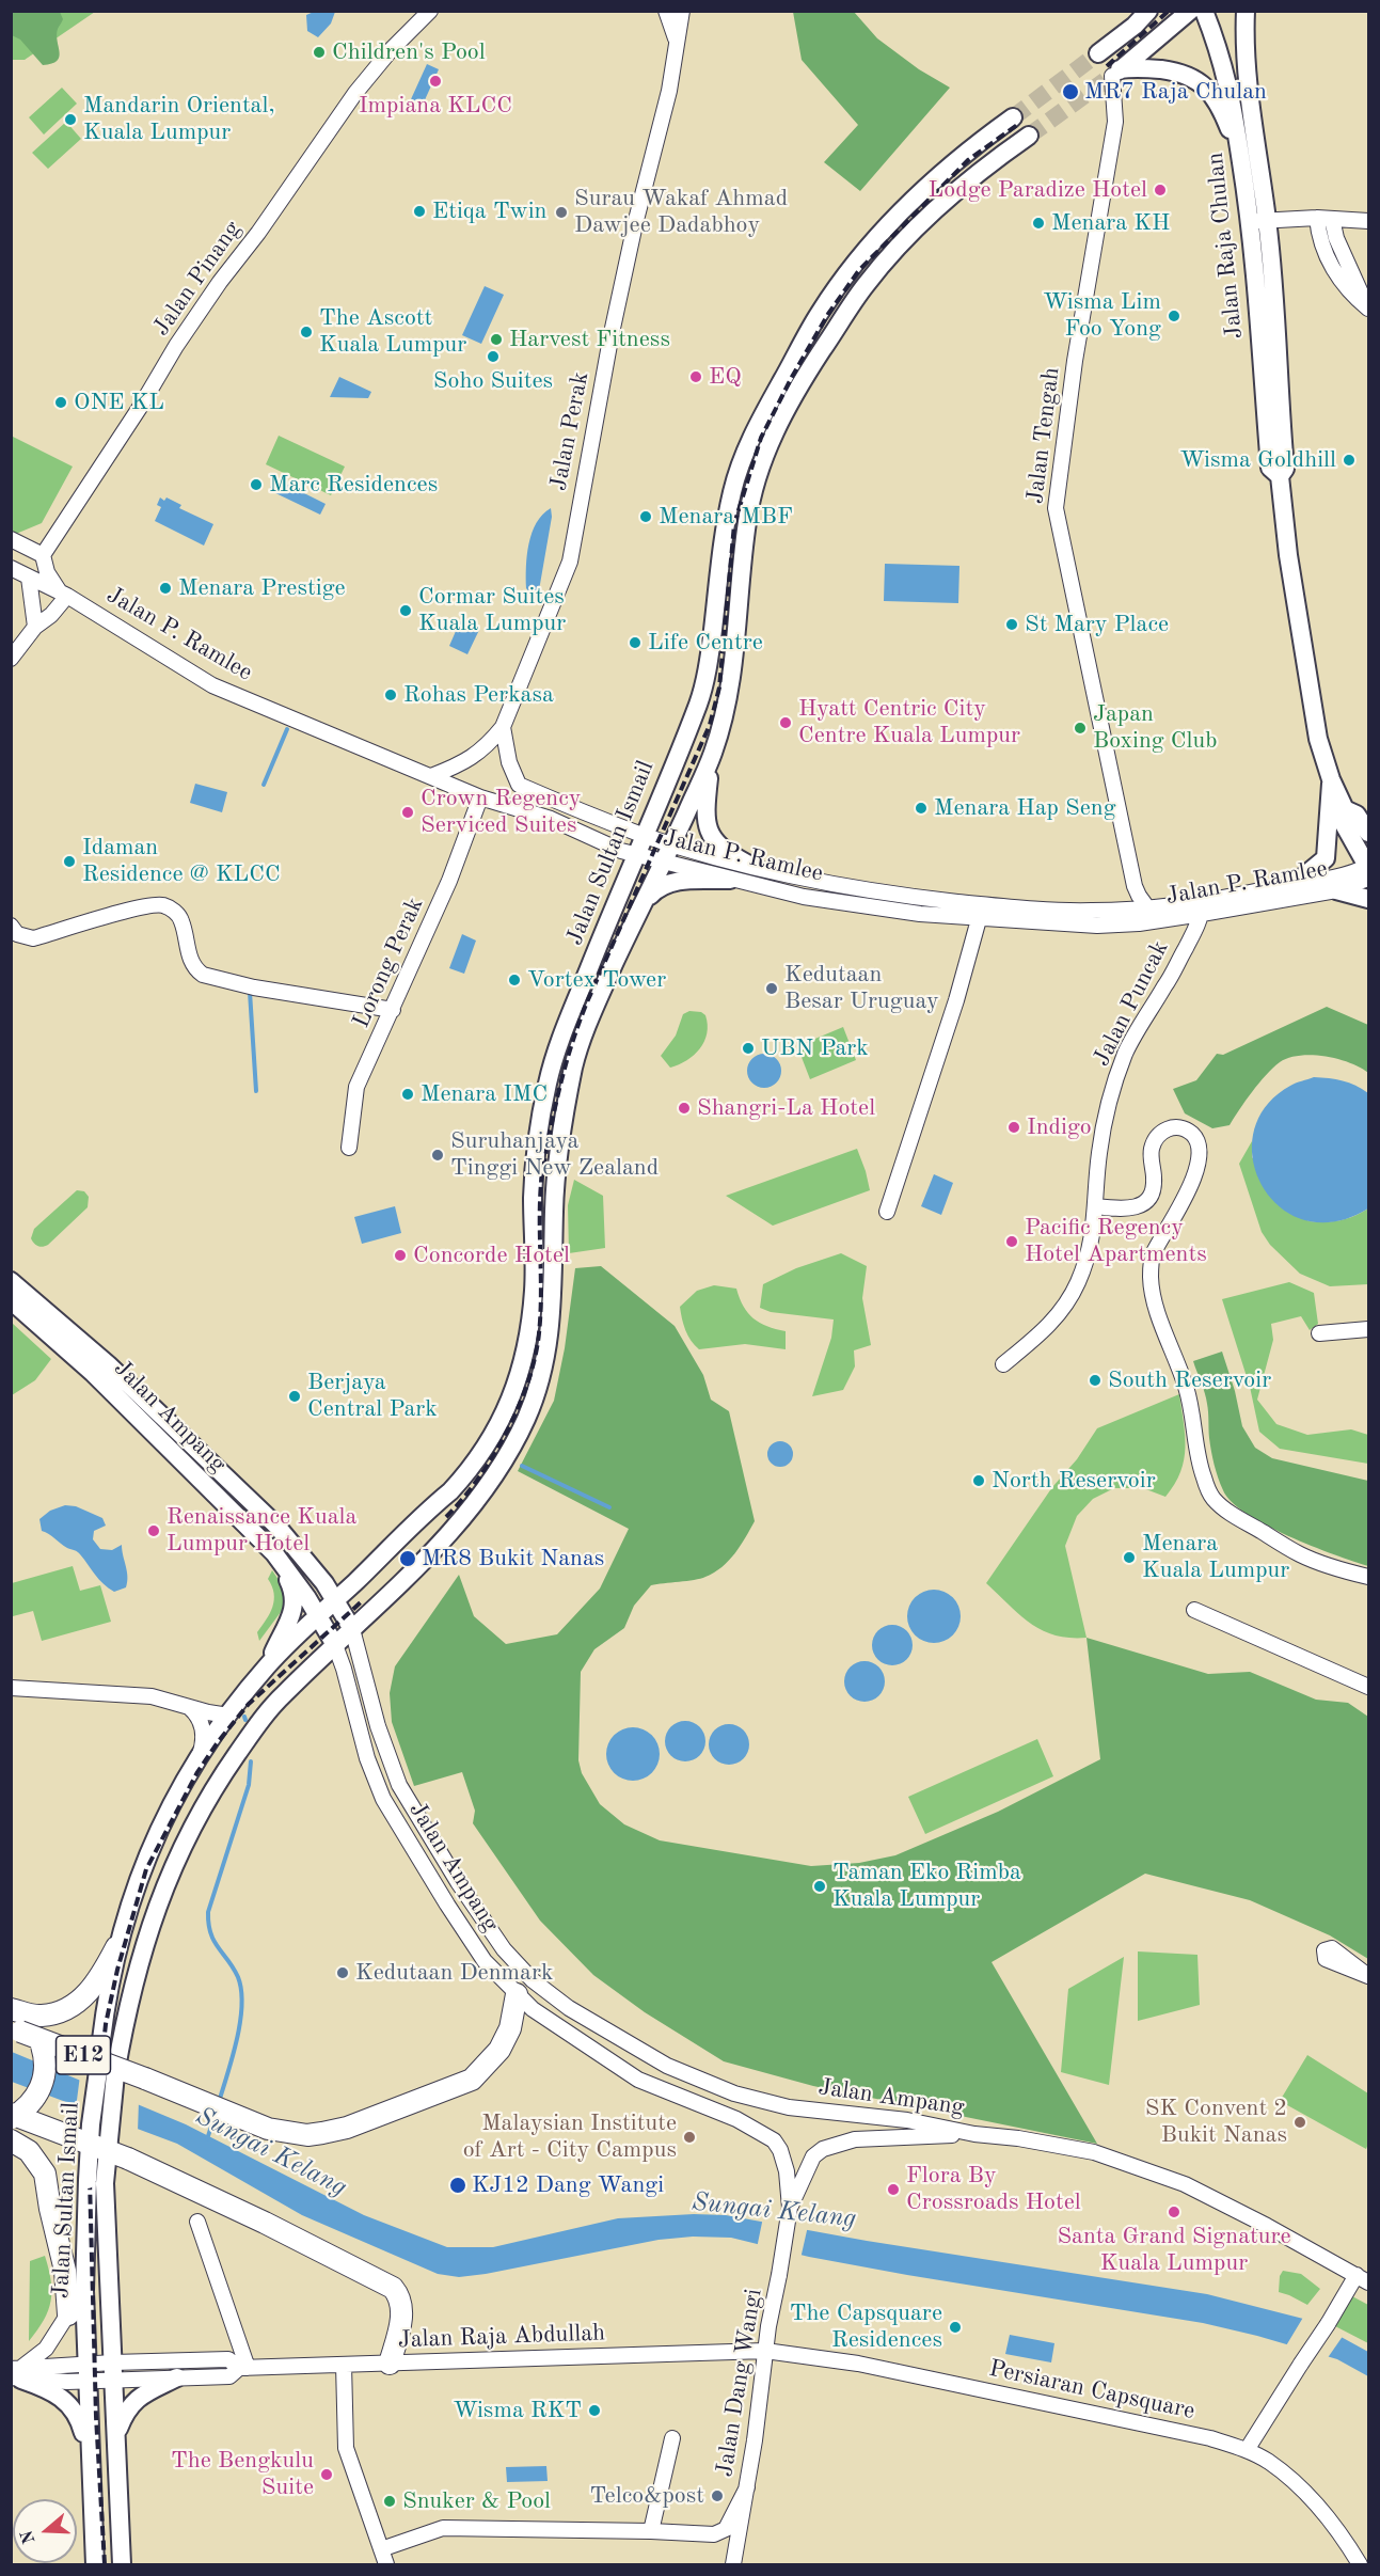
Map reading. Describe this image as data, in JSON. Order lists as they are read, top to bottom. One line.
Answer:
{"streets":{"highway":["E12"],"main road":["Jalan Raja Chulan","Jalan Sultan Ismail","Jalan Ampang"],"street":["Jalan Pinang","Jalan Perak","Jalan Tengah","Jalan P. Ramlee","Lorong Perak","Jalan Puncak","Jalan Raja Abdullah","Jalan Dang Wangi","Persiaran Capsquare"]},"crossings":[["Jalan Raja Chulan","Jalan P. Ramlee"],["Jalan Perak","Jalan P. Ramlee"],["Jalan Tengah","Jalan P. Ramlee"],["Jalan P. Ramlee","Jalan Sultan Ismail"],["Jalan P. Ramlee","Lorong Perak"],["Jalan P. Ramlee","Jalan Puncak"],["Jalan Sultan Ismail","Jalan Ampang"],["Jalan Sultan Ismail","Jalan Raja Abdullah"],["Jalan Ampang","E12"],["Jalan Ampang","Jalan Dang Wangi"],["Jalan Raja Abdullah","Jalan Dang Wangi"],["Jalan Raja Abdullah","Persiaran Capsquare"],["Jalan Dang Wangi","Persiaran Capsquare"]],"water":["Sungai Kelang"],"places":["Children's Pool","Impiana KLCC","MR7 Raja Chulan","Mandarin Oriental, Kuala Lumpur","Lodge Paradize Hotel","Etiqa Twin","Surau Wakaf Ahmad Dawjee Dadabhoy","Menara KH","Wisma Lim Foo Yong","The Ascott Kuala Lumpur","Harvest Fitness","Soho Suites","EQ","ONE KL","Wisma Goldhill","Marc Residences","Menara MBF","Menara Prestige","Cormar Suites Kuala Lumpur","St Mary Place","Life Centre","Rohas Perkasa","Hyatt Centric City Centre Kuala Lumpur","Japan Boxing Club","Menara Hap Seng","Crown Regency Serviced Suites","Idaman Residence @ KLCC","Vortex Tower","Kedutaan Besar Uruguay","UBN Park","Menara IMC","Shangri-La Hotel","Indigo","Suruhanjaya Tinggi New Zealand","Pacific Regency Hotel Apartments","Concorde Hotel","South Reservoir","Berjaya Central Park","North Reservoir","Renaissance Kuala Lumpur Hotel","Menara Kuala Lumpur","MR8 Bukit Nanas","Taman Eko Rimba Kuala Lumpur","Kedutaan Denmark","SK Convent 2 Bukit Nanas","Malaysian Institute of Art - City Campus","KJ12 Dang Wangi","Flora By Crossroads Hotel","Santa Grand Signature Kuala Lumpur","The Capsquare Residences","Wisma RKT","The Bengkulu Suite","Telco&post","Snuker & Pool"],"north":"left"}
